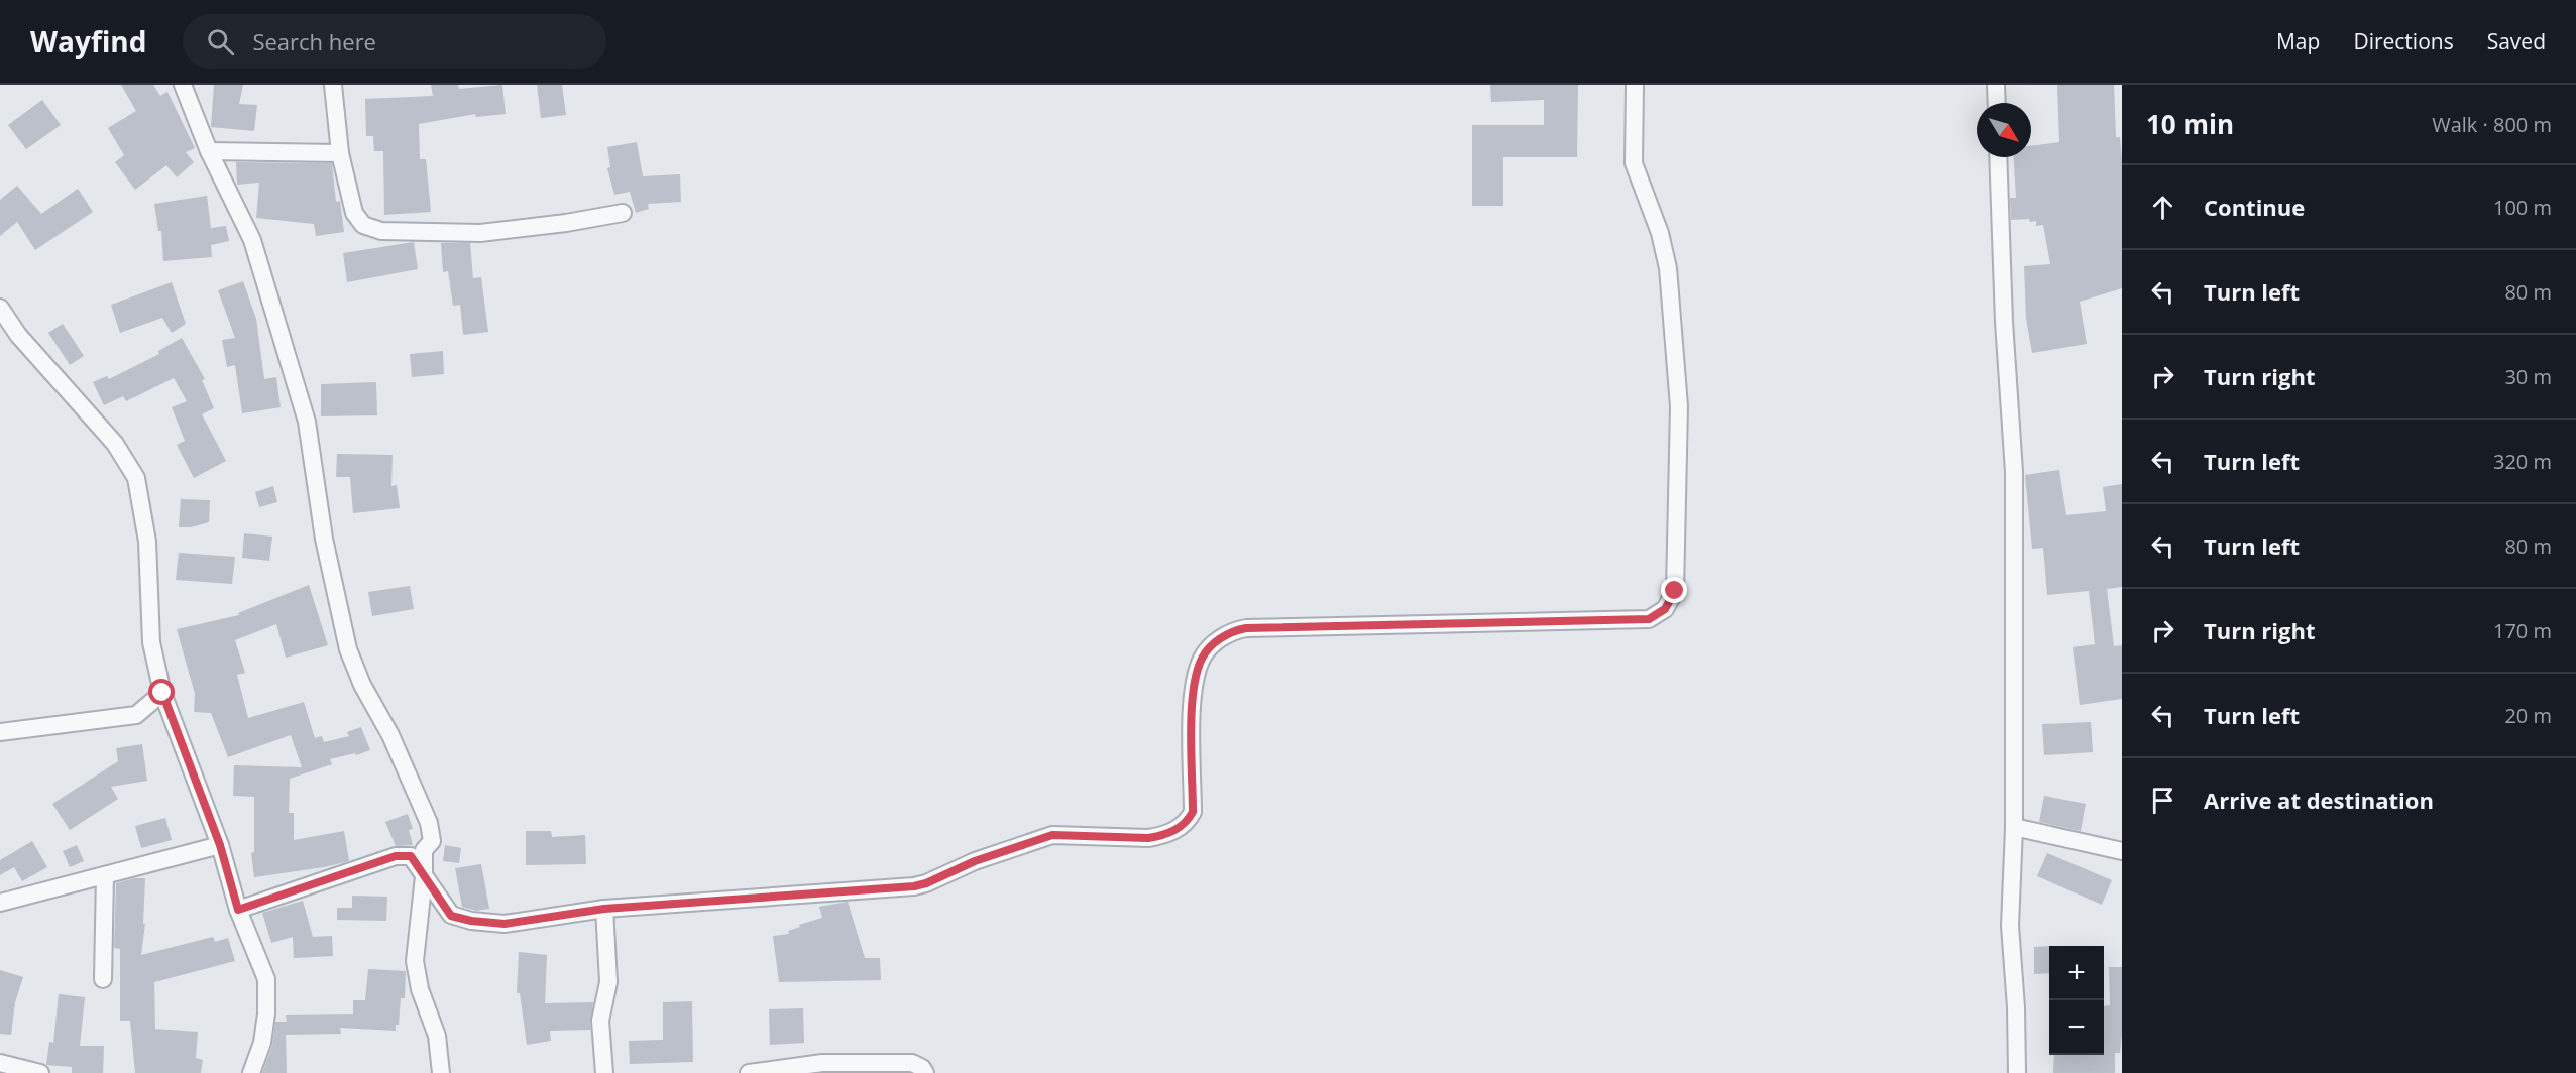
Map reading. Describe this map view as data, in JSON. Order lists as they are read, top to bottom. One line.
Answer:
{"north":"bottom right","page":{"header":"Wayfind","search":"Search here","nav":["Map","Directions","Saved"],"heading":["10 min","Walk · 800 m"],"list":[["Continue","100 m"],["Turn left","80 m"],["Turn right","30 m"],["Turn left","320 m"],["Turn left","80 m"],["Turn right","170 m"],["Turn left","20 m"],"Arrive at destination"],"map_buttons":["+","−"]}}
